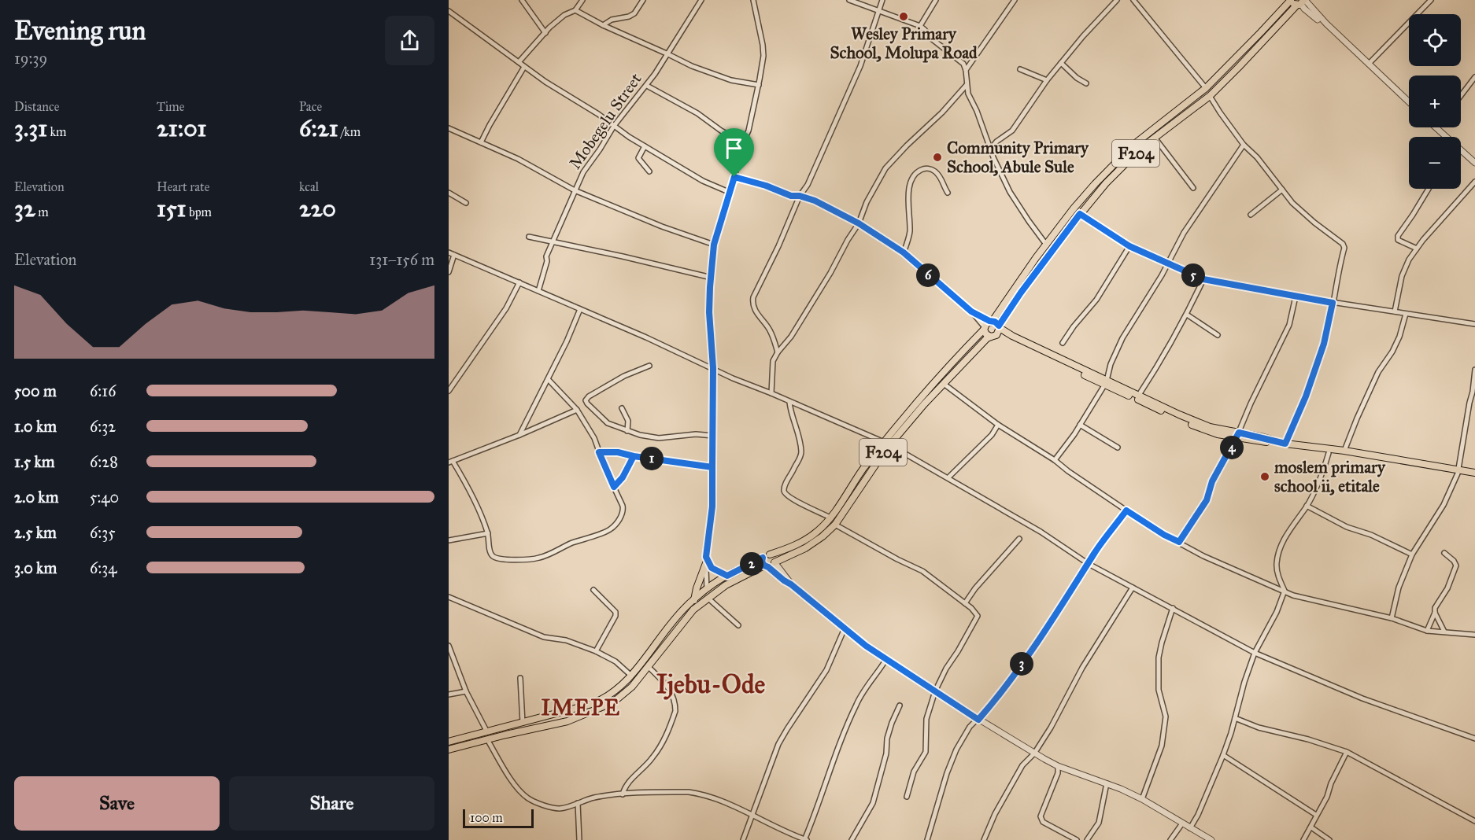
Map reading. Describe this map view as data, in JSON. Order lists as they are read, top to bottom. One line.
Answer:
{"streets":{"main road":["F204"],"street":["Mobegelu Street"]},"districts":["Ijebu-Ode","IMEPE"],"places":["Wesley Primary School, Molupa Road","Community Primary School, Abule Sule","moslem primary school ii, etitale"],"scale_bar":"100 m","page":{"heading":["Evening run","19:39"],"map_buttons":["+","−"],"stats":[["Distance","3.31 km"],["Time","21:01"],["Pace","6:21 /km"],["Elevation","32 m"],["Heart rate","151 bpm"],["kcal","220"]],"chart":["Elevation","131–156 m"],"pins":["5","6","4","1","2","3"],"list":[{"name":"500 m","note":"6:16"},{"name":"1.0 km","note":"6:32"},{"name":"1.5 km","note":"6:28"},{"name":"2.0 km","note":"5:40"},{"name":"2.5 km","note":"6:35"},{"name":"3.0 km","note":"6:34"}],"buttons":["Save","Share"],"scale":"100 m"}}
